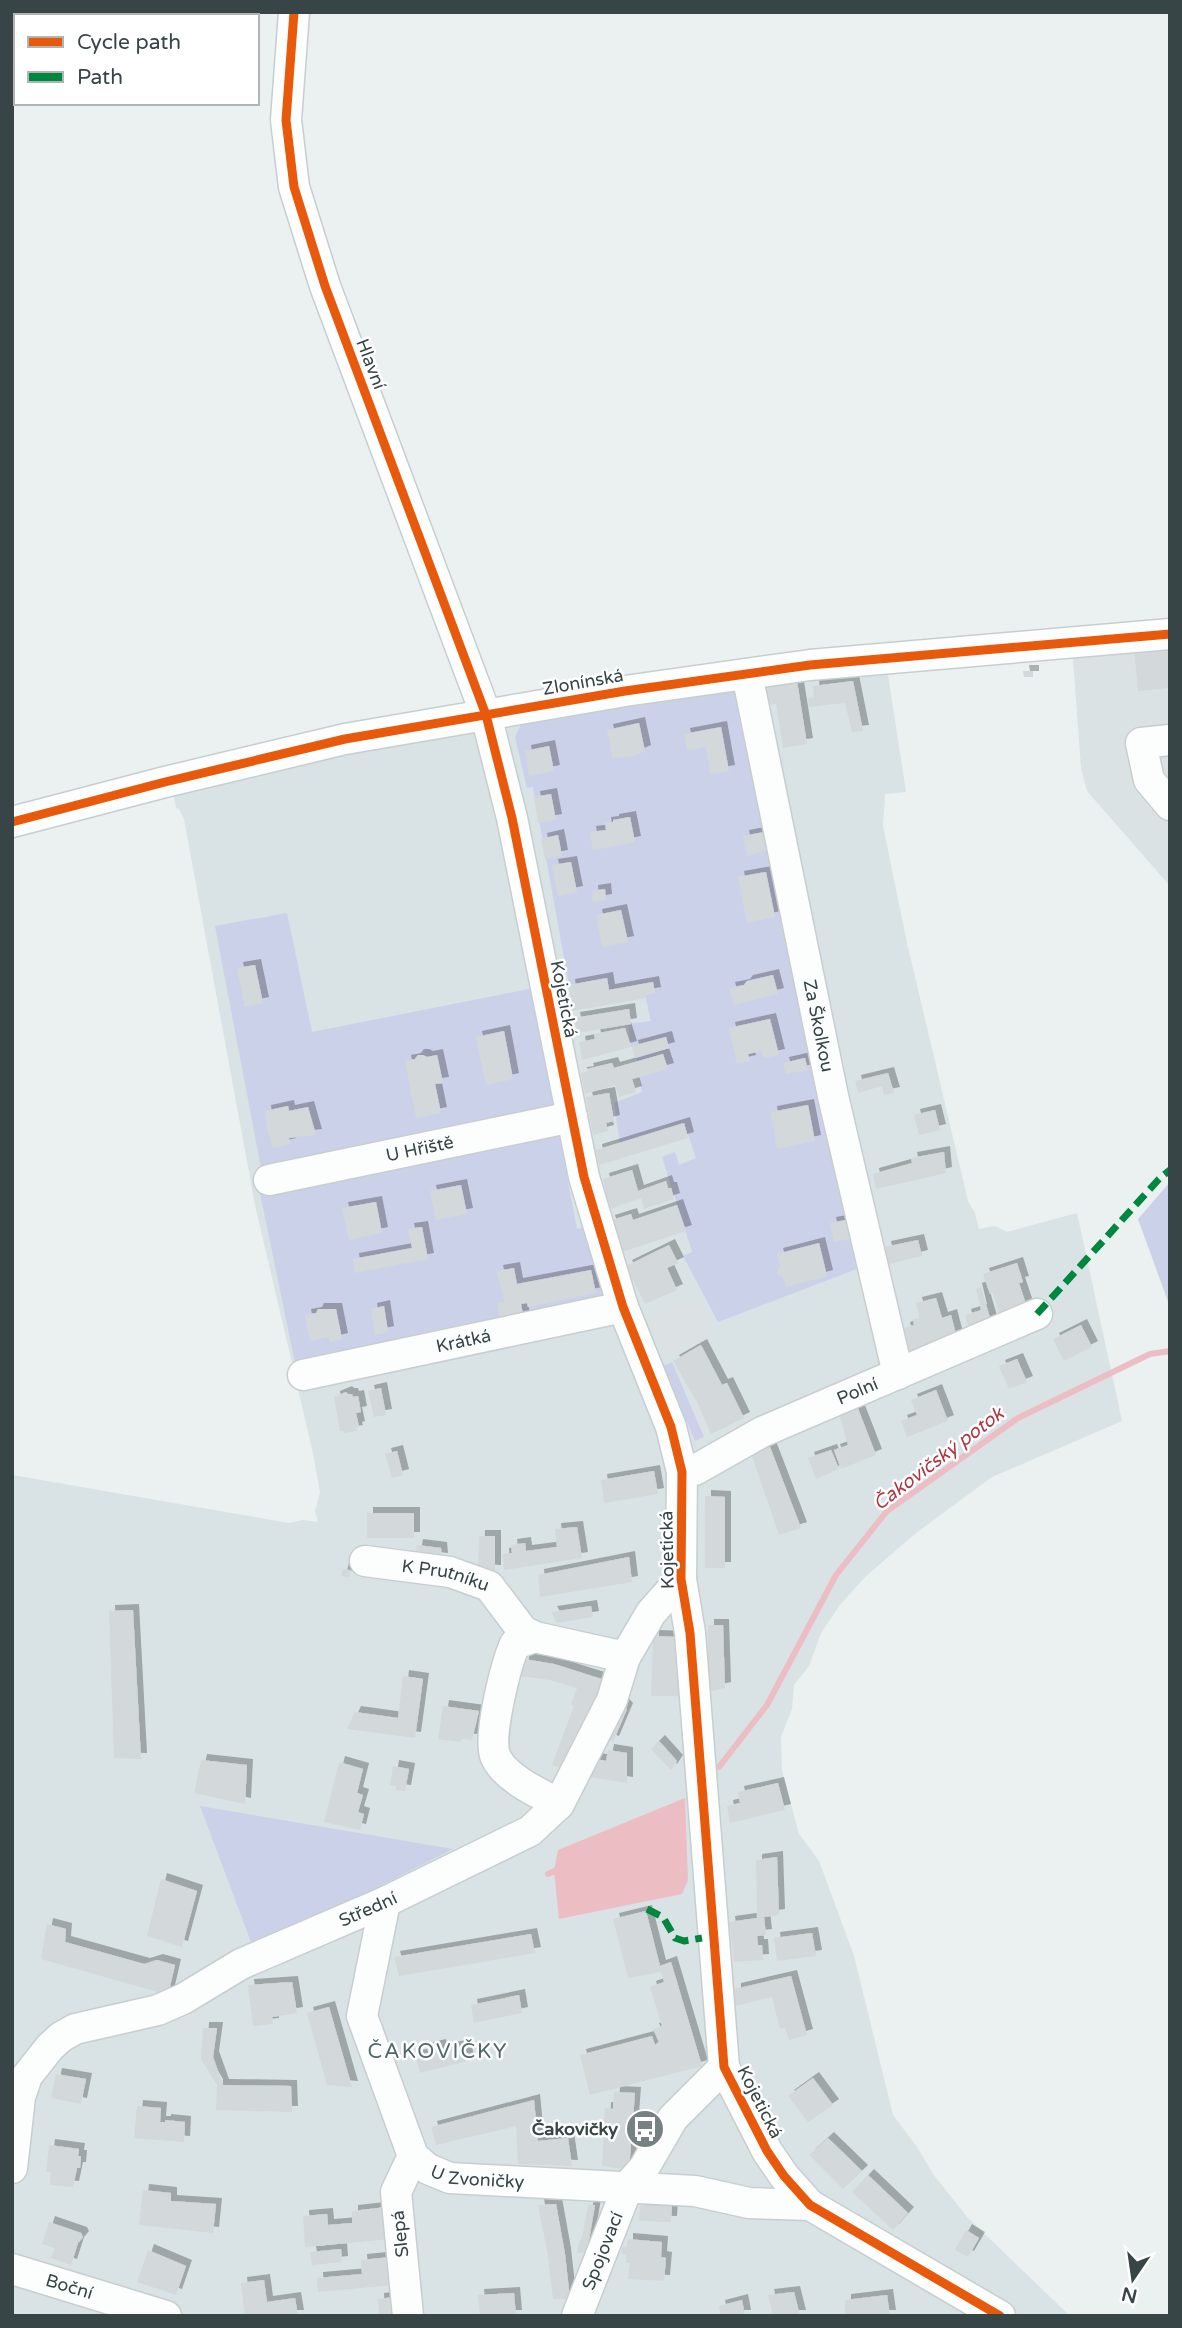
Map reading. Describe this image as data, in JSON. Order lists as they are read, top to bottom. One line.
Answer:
{"streets":{"street":["Hlavní","Zlonínská","Kojetická","Za Školkou","U Hřiště","Krátká","Polní","K Prutníku","Střední","U Zvoničky","Slepá","Spojovací","Boční"]},"crossings":[["Hlavní","Zlonínská"],["Hlavní","Kojetická"],["Zlonínská","Kojetická"],["Zlonínská","Za Školkou"],["Kojetická","U Hřiště"],["Kojetická","Krátká"],["Kojetická","Polní"],["Kojetická","Střední"],["Kojetická","U Zvoničky"],["Kojetická","Spojovací"],["Za Školkou","Polní"],["K Prutníku","Střední"],["Střední","U Zvoničky"],["U Zvoničky","Slepá"],["U Zvoničky","Spojovací"]],"districts":["ČAKOVIČKY"],"water":["Čakovičský potok"],"places":{"bus stop":["Čakovičky"]},"legend":["Cycle path","Path"],"north":"bottom"}
